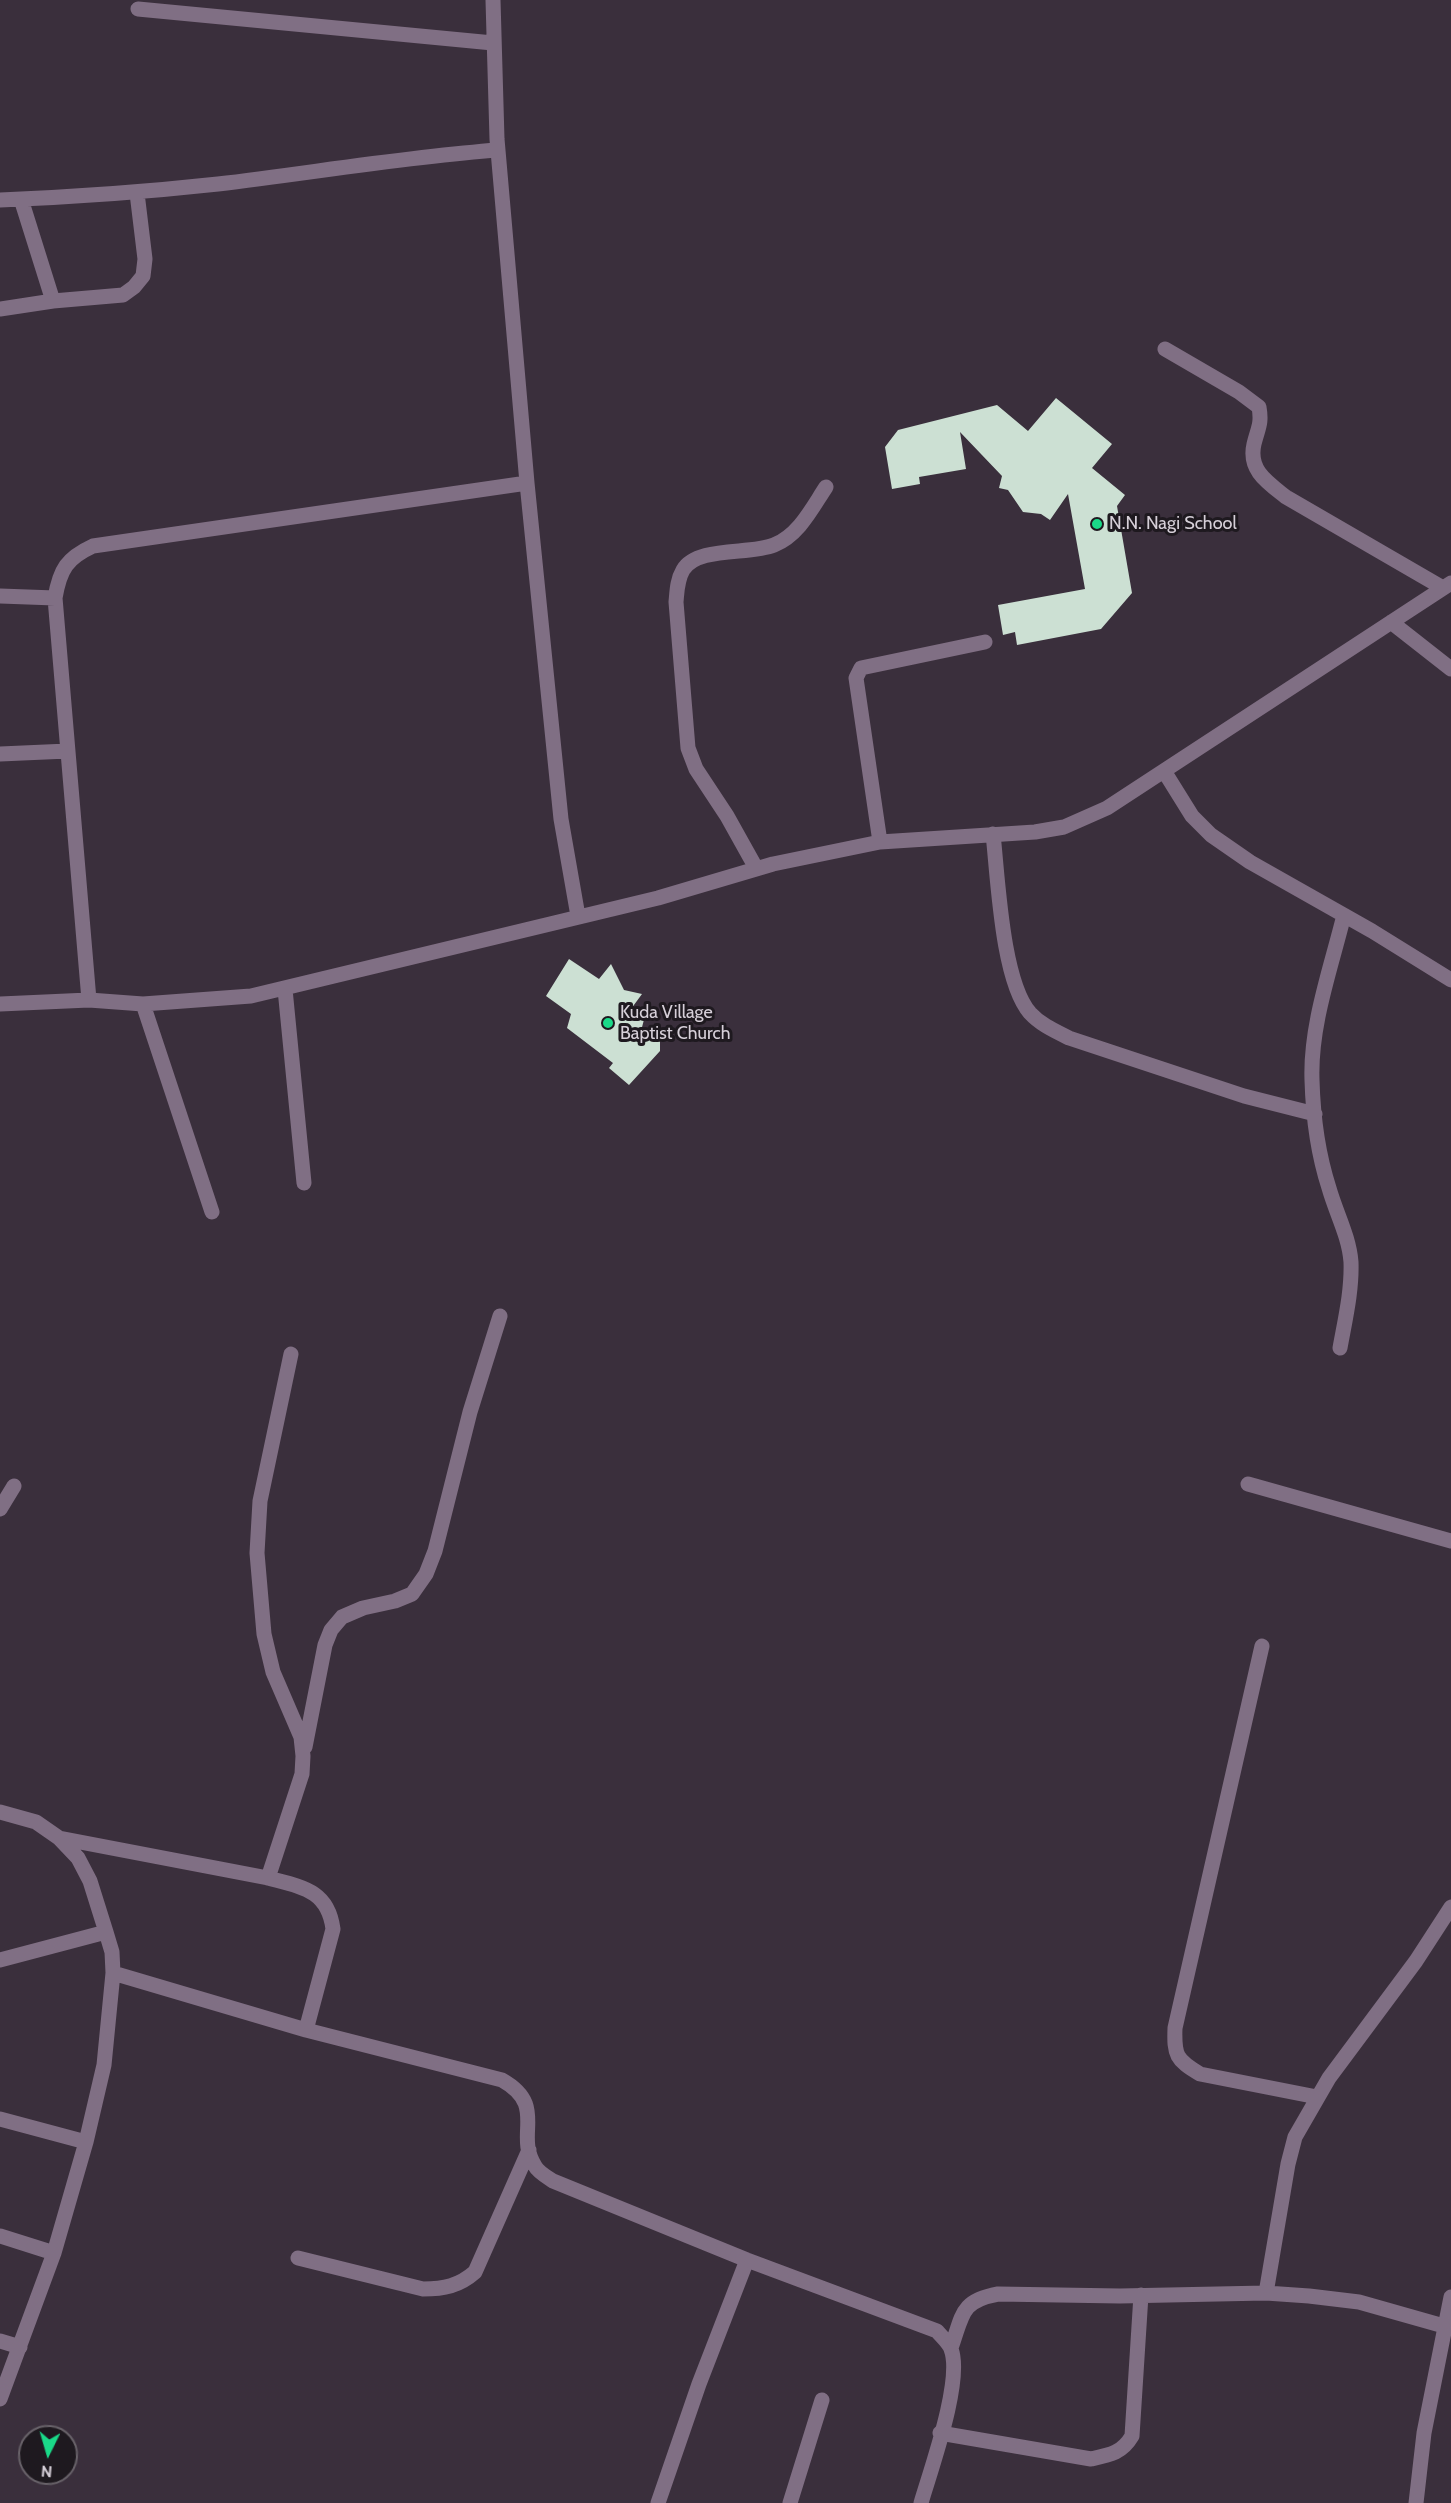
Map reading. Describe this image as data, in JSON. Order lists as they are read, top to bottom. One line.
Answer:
{"places":["N.N. Nagi School","Kuda Village Baptist Church"],"north":"bottom"}
